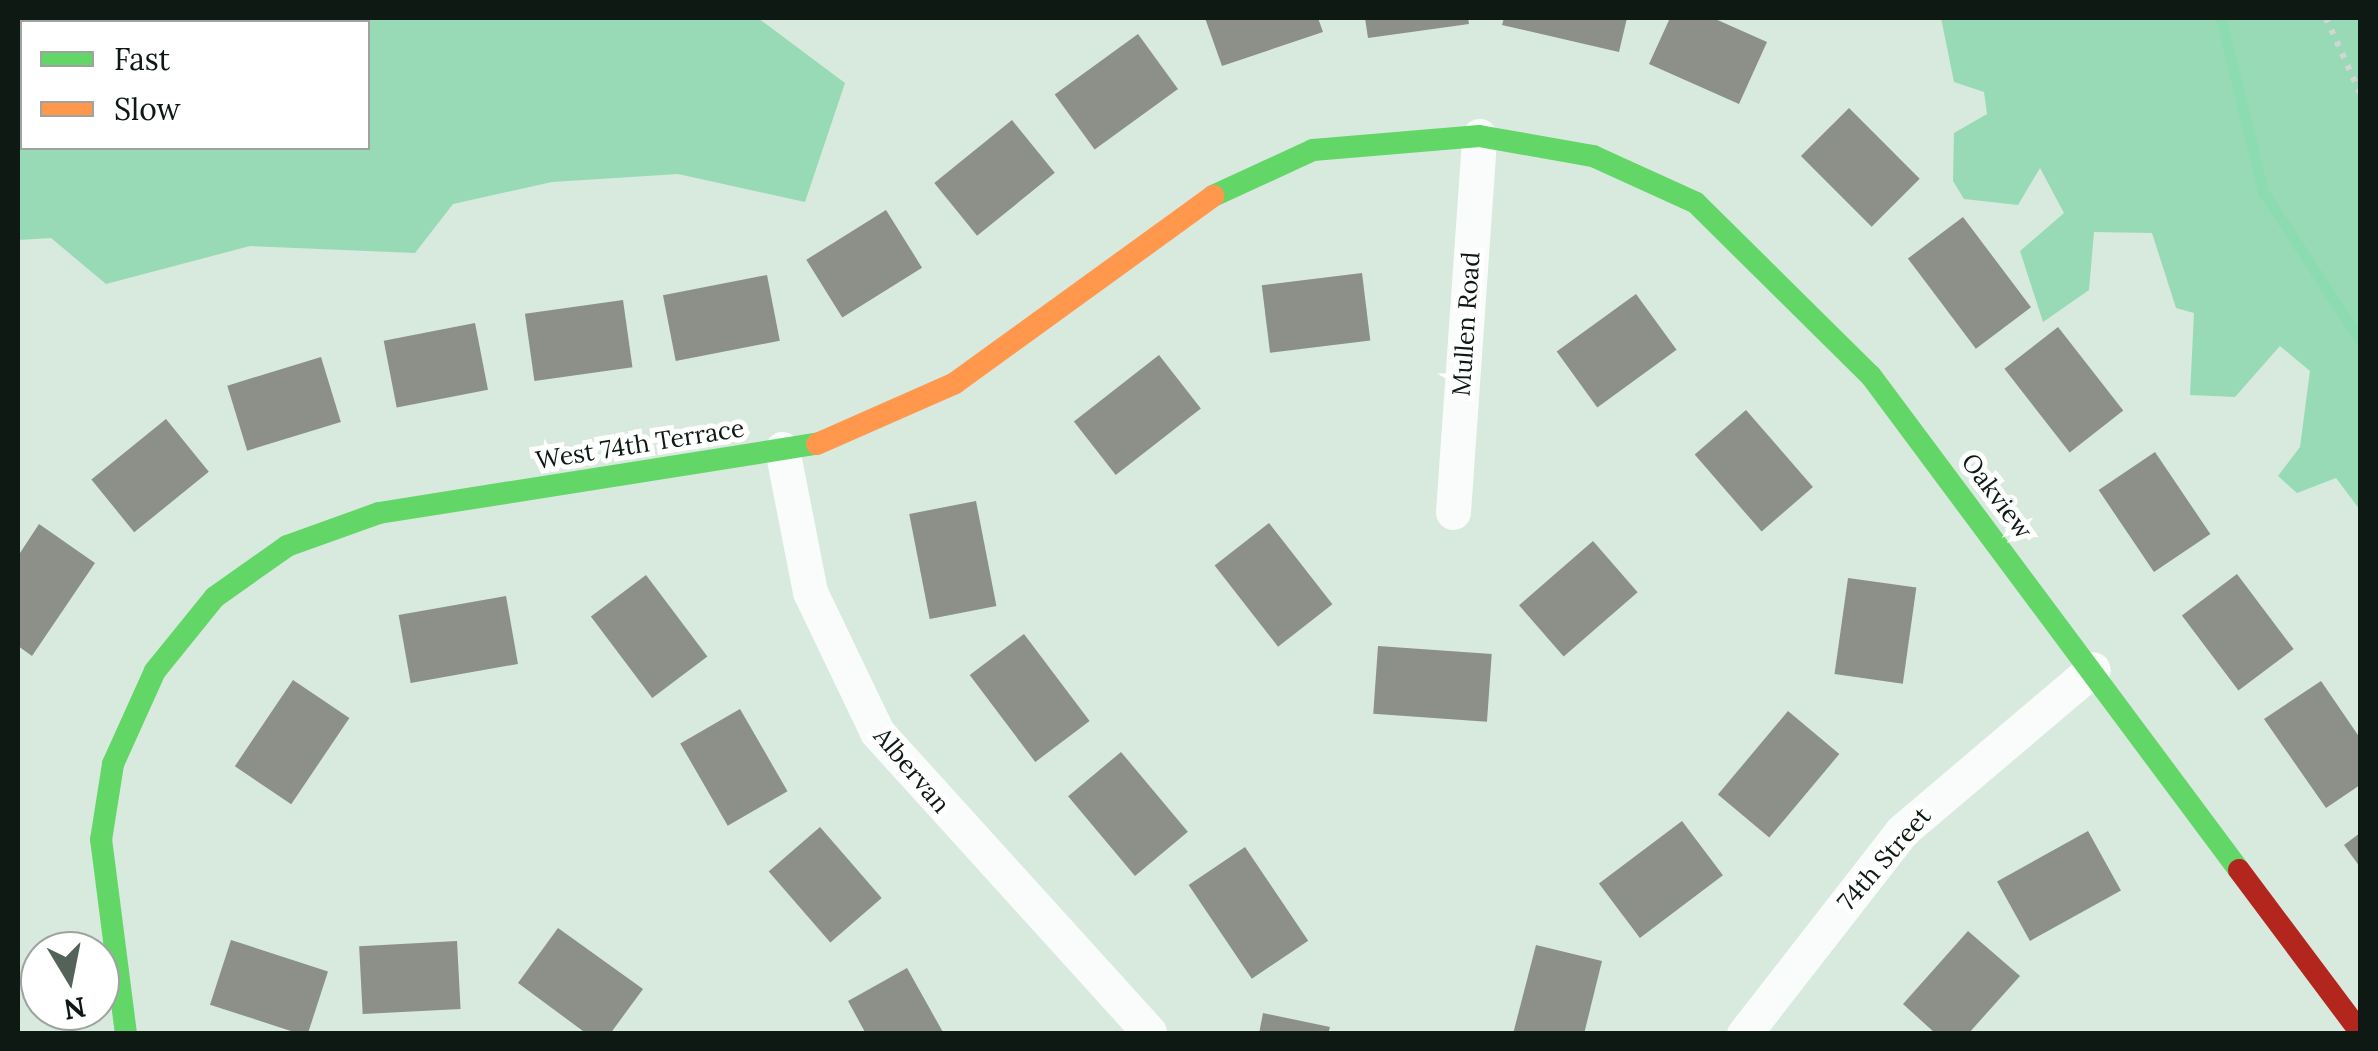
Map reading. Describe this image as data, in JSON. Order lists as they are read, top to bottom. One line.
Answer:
{"streets":{"street":["Mullen Road","West 74th Terrace","Oakview","Albervan","74th Street"]},"crossings":[["Mullen Road","West 74th Terrace"],["Mullen Road","Oakview"],["West 74th Terrace","Oakview"],["West 74th Terrace","Albervan"],["Oakview","74th Street"]],"legend":["Fast","Slow"],"north":"bottom"}
